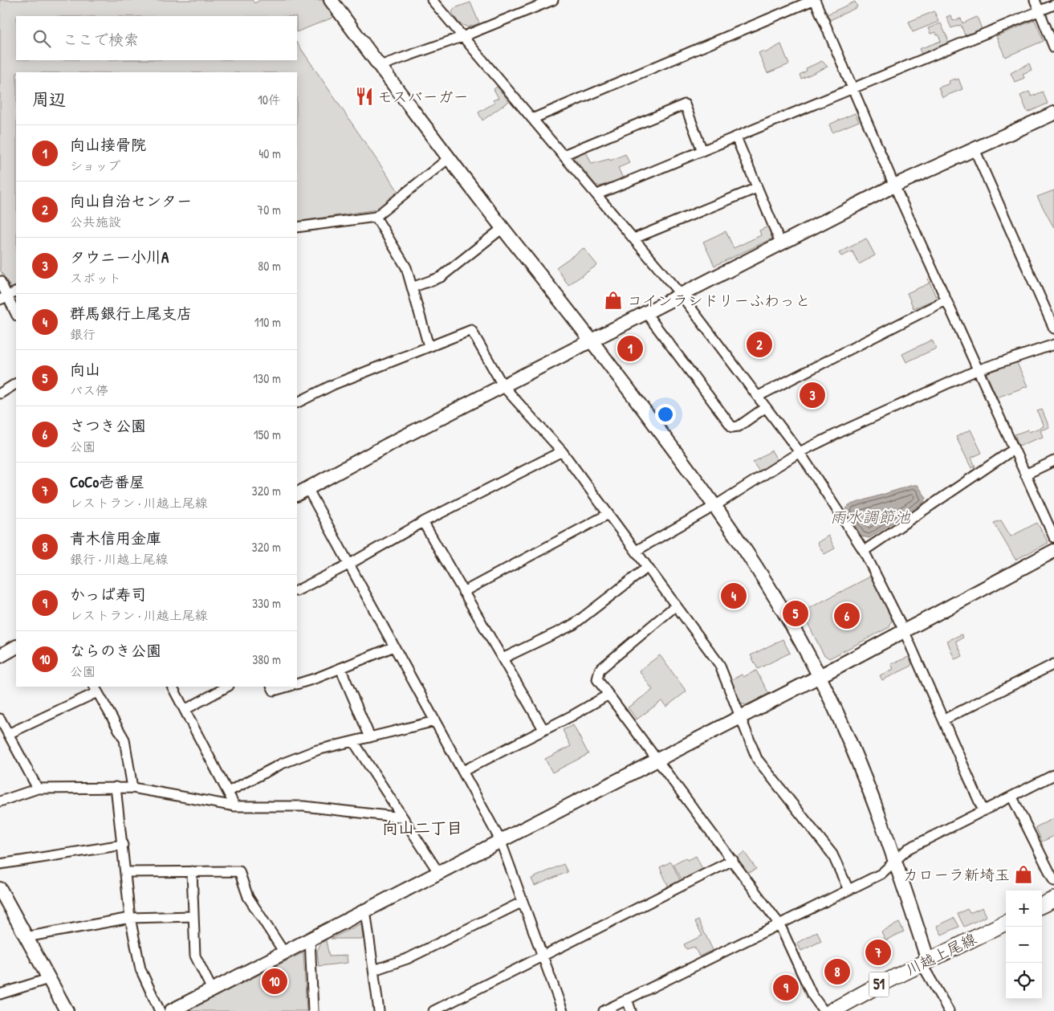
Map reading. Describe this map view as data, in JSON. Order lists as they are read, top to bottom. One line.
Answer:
{"streets":{"main road":["川越上尾線","51"]},"districts":["向山二丁目"],"water":["雨水調節池"],"places":{"restaurant":["モスバーガー"],"shop":["コインランドリーふわっと","カローラ新埼玉"]},"page":{"search":"ここで検索","heading":["周辺","10件"],"list":[{"mark":"1","name":"向山接骨院","note":"ショップ","value":"40 m"},{"mark":"2","name":"向山自治センター","note":"公共施設","value":"70 m"},{"mark":"3","name":"タウニー小川A","note":"スポット","value":"80 m"},{"mark":"4","name":"群馬銀行上尾支店","note":"銀行","value":"110 m"},{"mark":"5","name":"向山","note":"バス停","value":"130 m"},{"mark":"6","name":"さつき公園","note":"公園","value":"150 m"},{"mark":"7","name":"CoCo壱番屋","note":"レストラン · 川越上尾線","value":"320 m"},{"mark":"8","name":"青木信用金庫","note":"銀行 · 川越上尾線","value":"320 m"},{"mark":"9","name":"かっぱ寿司","note":"レストラン · 川越上尾線","value":"330 m"},{"mark":"10","name":"ならのき公園","note":"公園","value":"380 m"}],"pins":["2","1","3","4","5","6","7","8","10","9"],"map_buttons":["+","−"]}}
